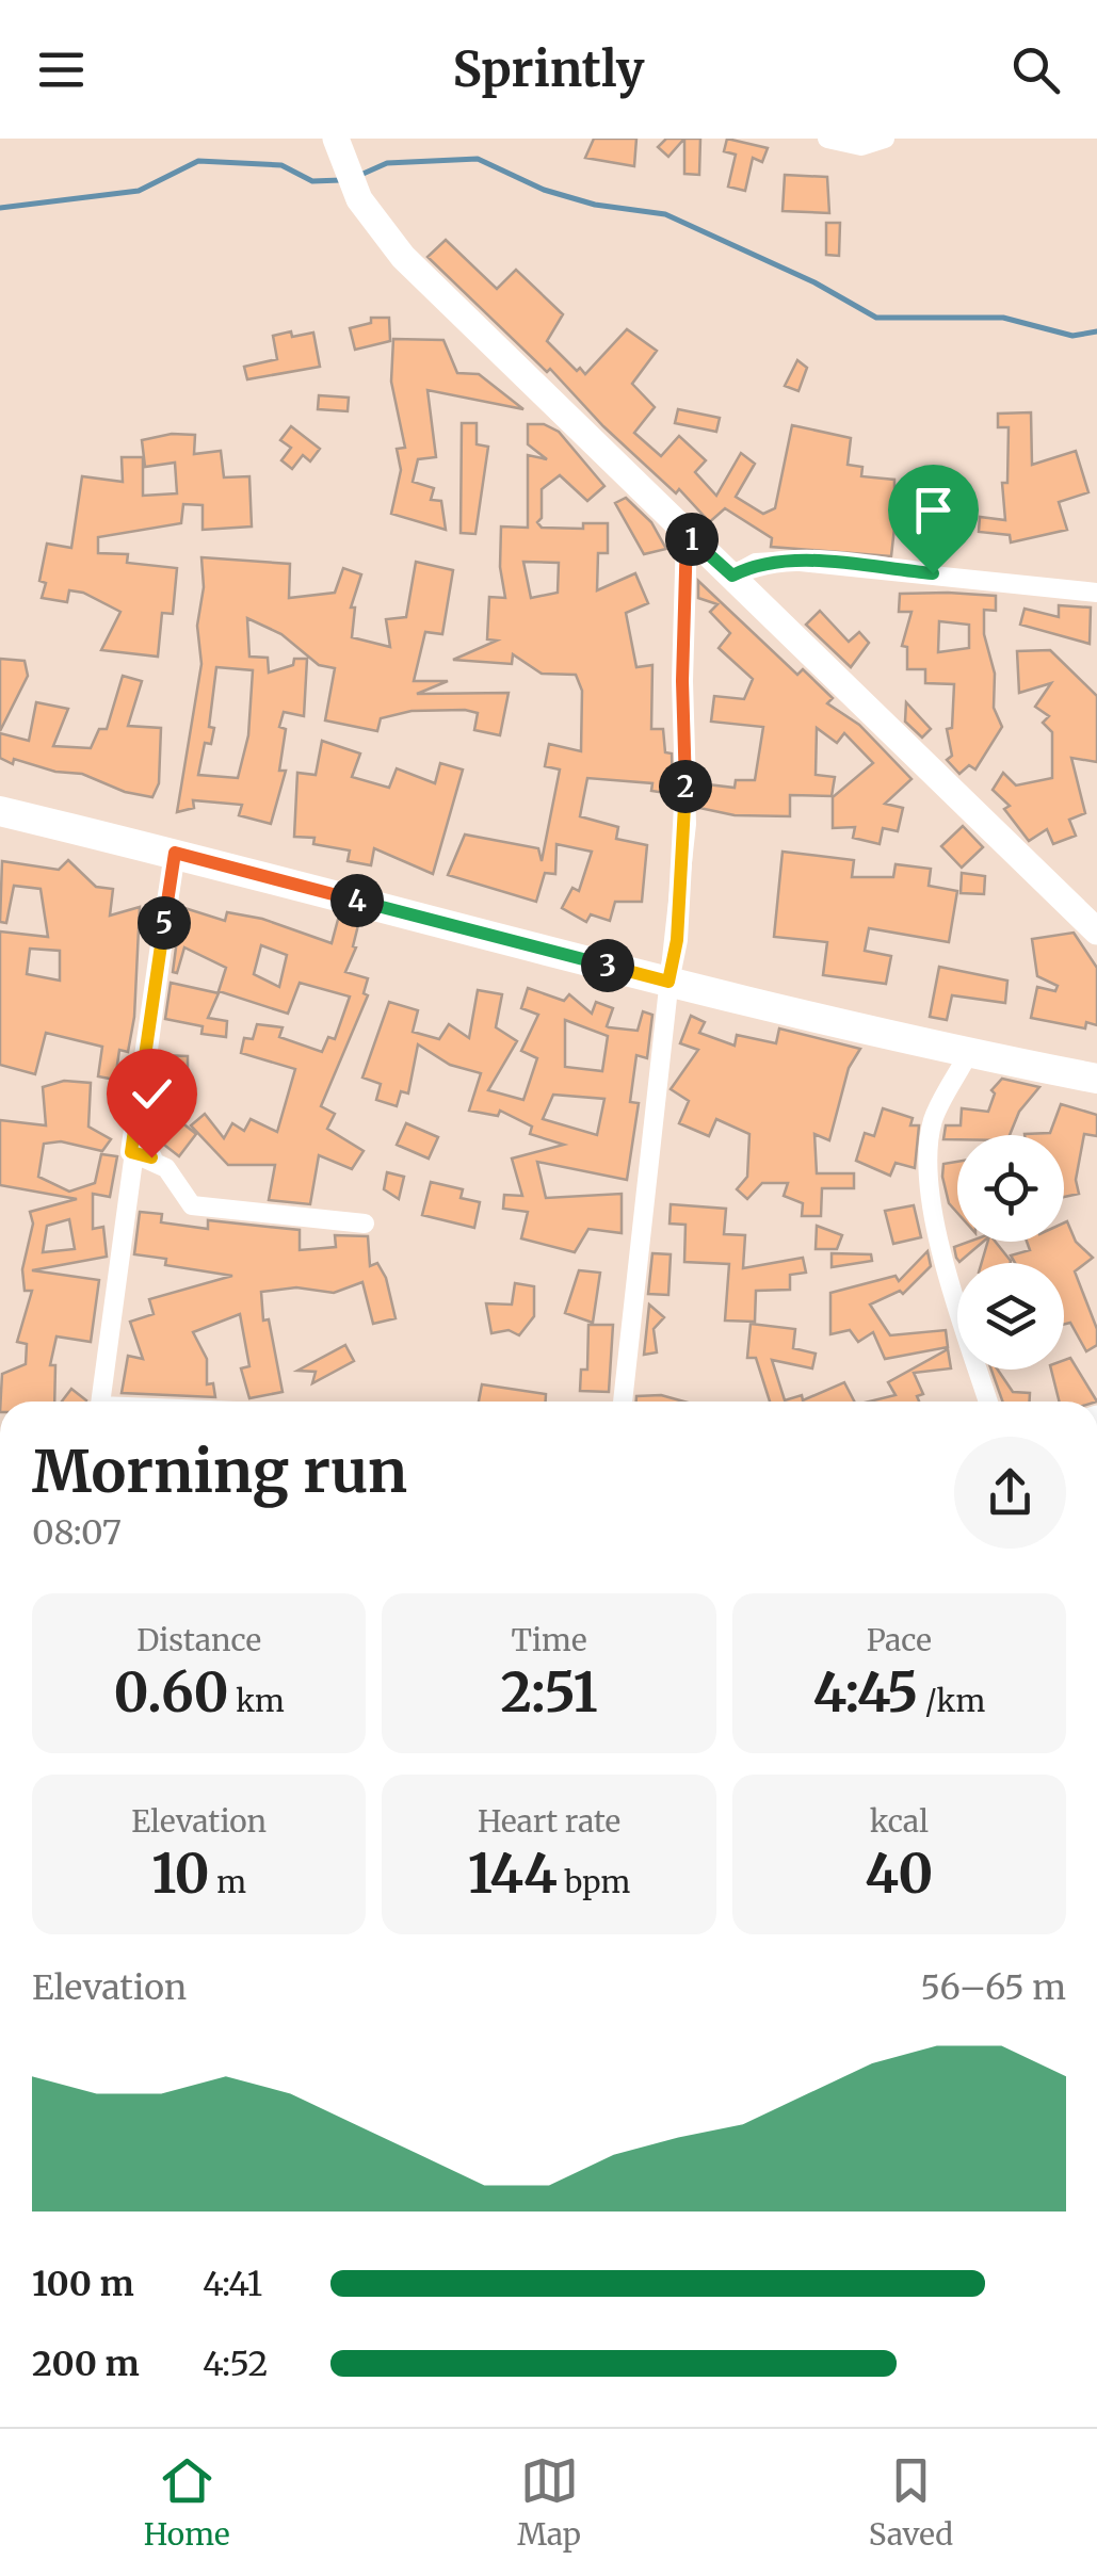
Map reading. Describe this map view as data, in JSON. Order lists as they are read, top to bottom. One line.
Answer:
{"page":{"header":"Sprintly","pins":["1","2","4","5","3"],"heading":["Morning run","08:07"],"stats":[["Distance","0.60 km"],["Time","2:51"],["Pace","4:45 /km"],["Elevation","10 m"],["Heart rate","144 bpm"],["kcal","40"]],"chart":["Elevation","56–65 m"],"list":[{"name":"100 m","note":"4:41"},{"name":"200 m","note":"4:52"}],"tabs":["Home","Map","Saved"]}}
